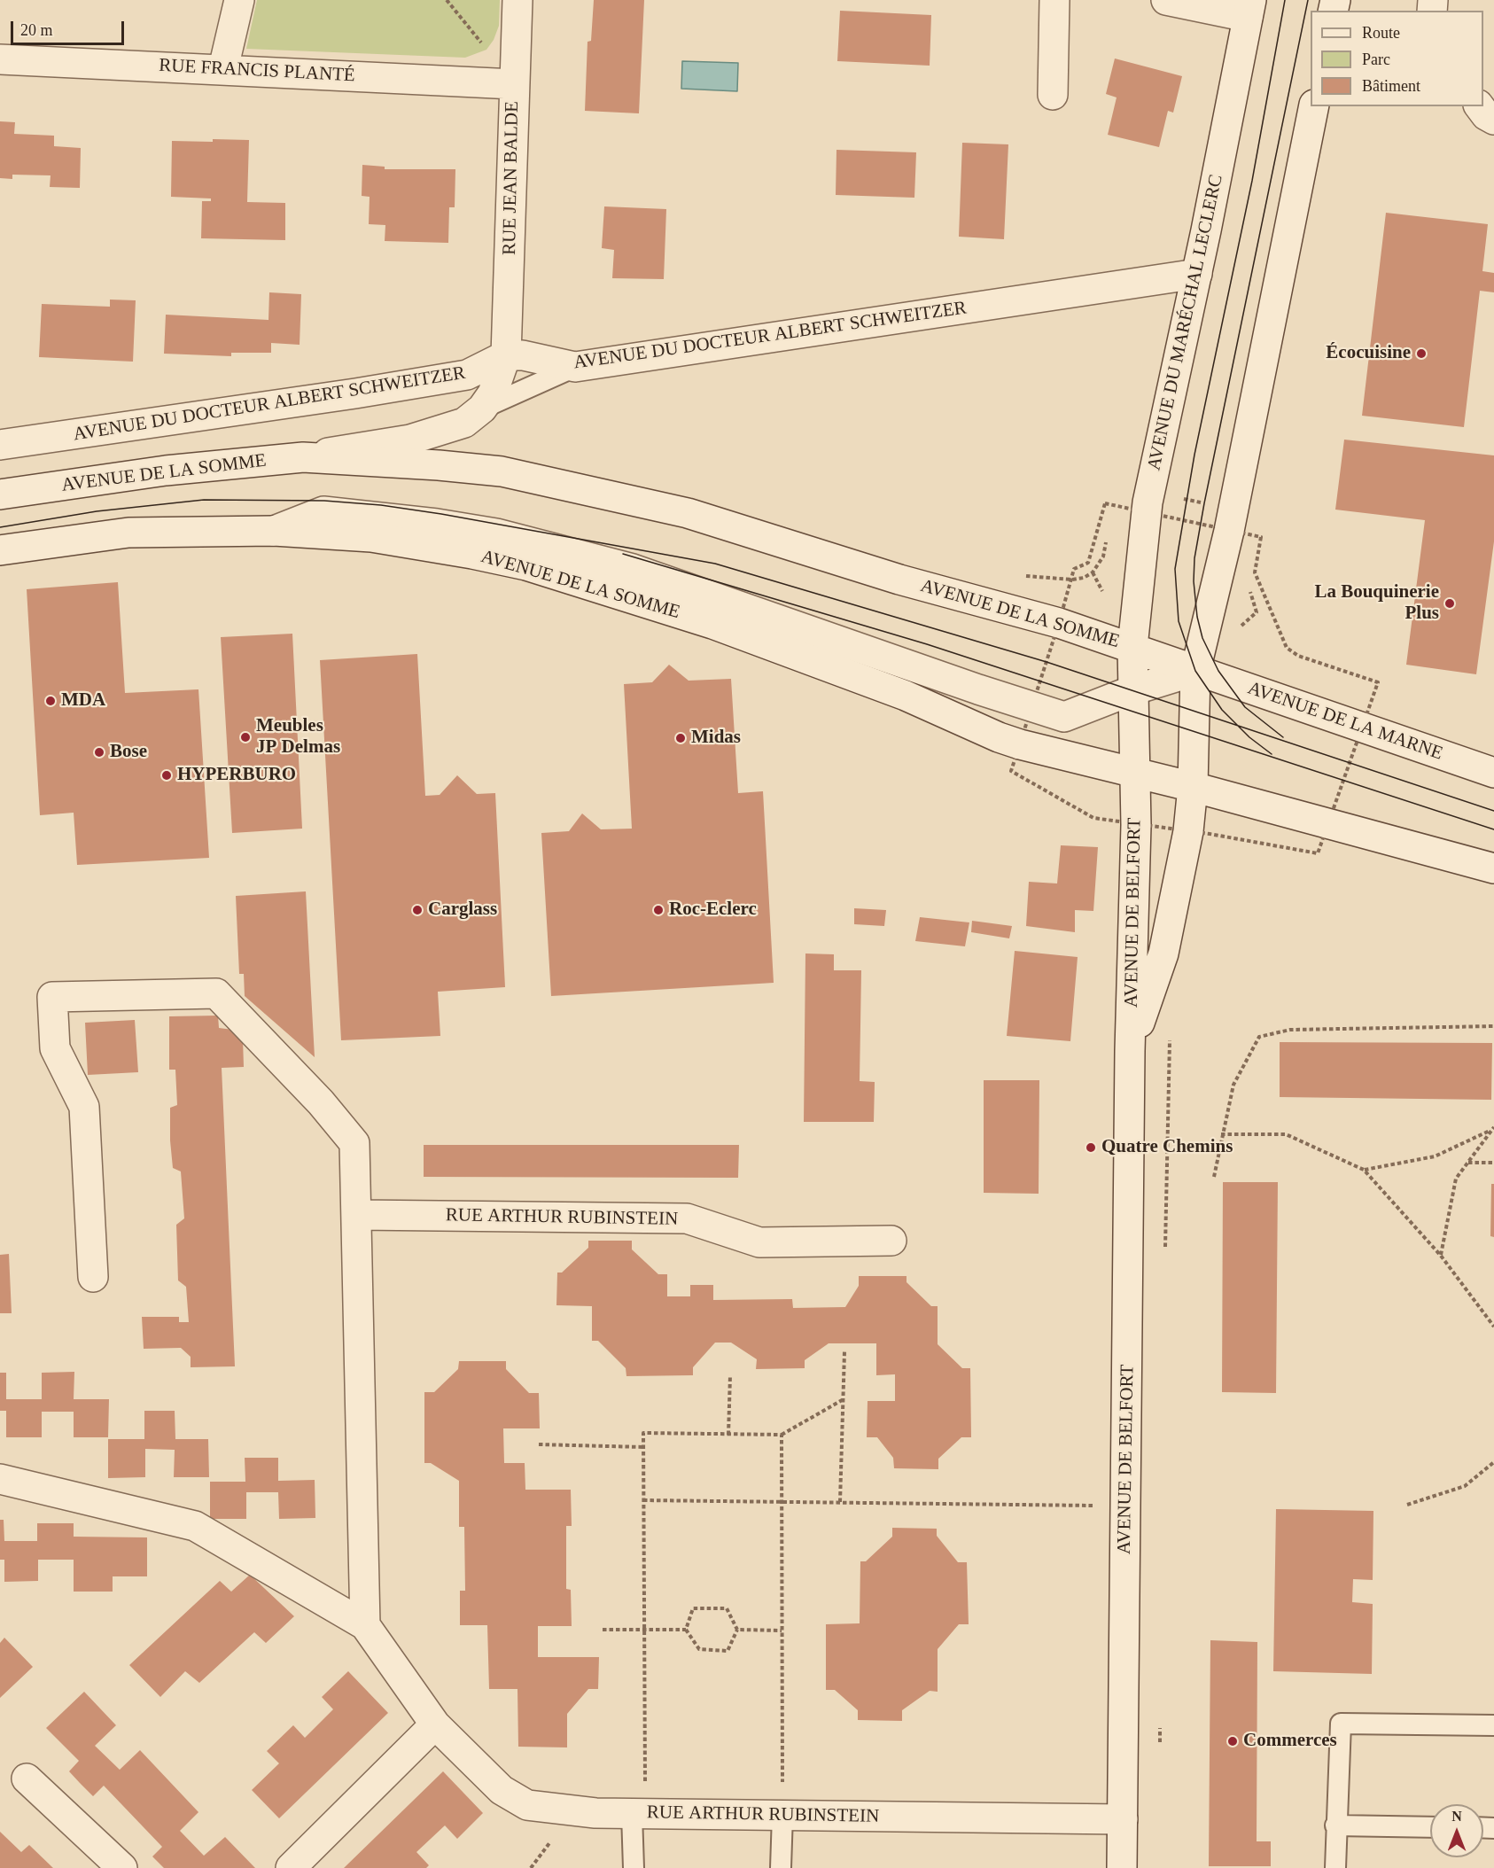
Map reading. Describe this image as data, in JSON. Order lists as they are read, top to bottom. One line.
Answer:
{"streets":{"street":["RUE FRANCIS PLANTÉ","RUE JEAN BALDE","AVENUE DU MARÉCHAL LECLERC","AVENUE DU DOCTEUR ALBERT SCHWEITZER","AVENUE DE LA SOMME","AVENUE DE LA MARNE","AVENUE DE BELFORT","RUE ARTHUR RUBINSTEIN"]},"crossings":[["RUE FRANCIS PLANTÉ","RUE JEAN BALDE"],["RUE JEAN BALDE","AVENUE DU DOCTEUR ALBERT SCHWEITZER"],["AVENUE DU MARÉCHAL LECLERC","AVENUE DU DOCTEUR ALBERT SCHWEITZER"],["AVENUE DU MARÉCHAL LECLERC","AVENUE DE LA SOMME"],["AVENUE DU MARÉCHAL LECLERC","AVENUE DE BELFORT"],["AVENUE DE LA SOMME","AVENUE DE LA MARNE"],["AVENUE DE LA SOMME","AVENUE DE BELFORT"],["AVENUE DE LA MARNE","AVENUE DE BELFORT"],["AVENUE DE BELFORT","RUE ARTHUR RUBINSTEIN"]],"places":["Écocuisine","La Bouquinerie Plus","MDA","Meubles JP Delmas","Midas","Bose","HYPERBURO","Carglass","Roc-Eclerc","Quatre Chemins","Commerces"],"legend":["Route","Parc","Bâtiment"],"scale_bar":"20 m","north":"top"}
